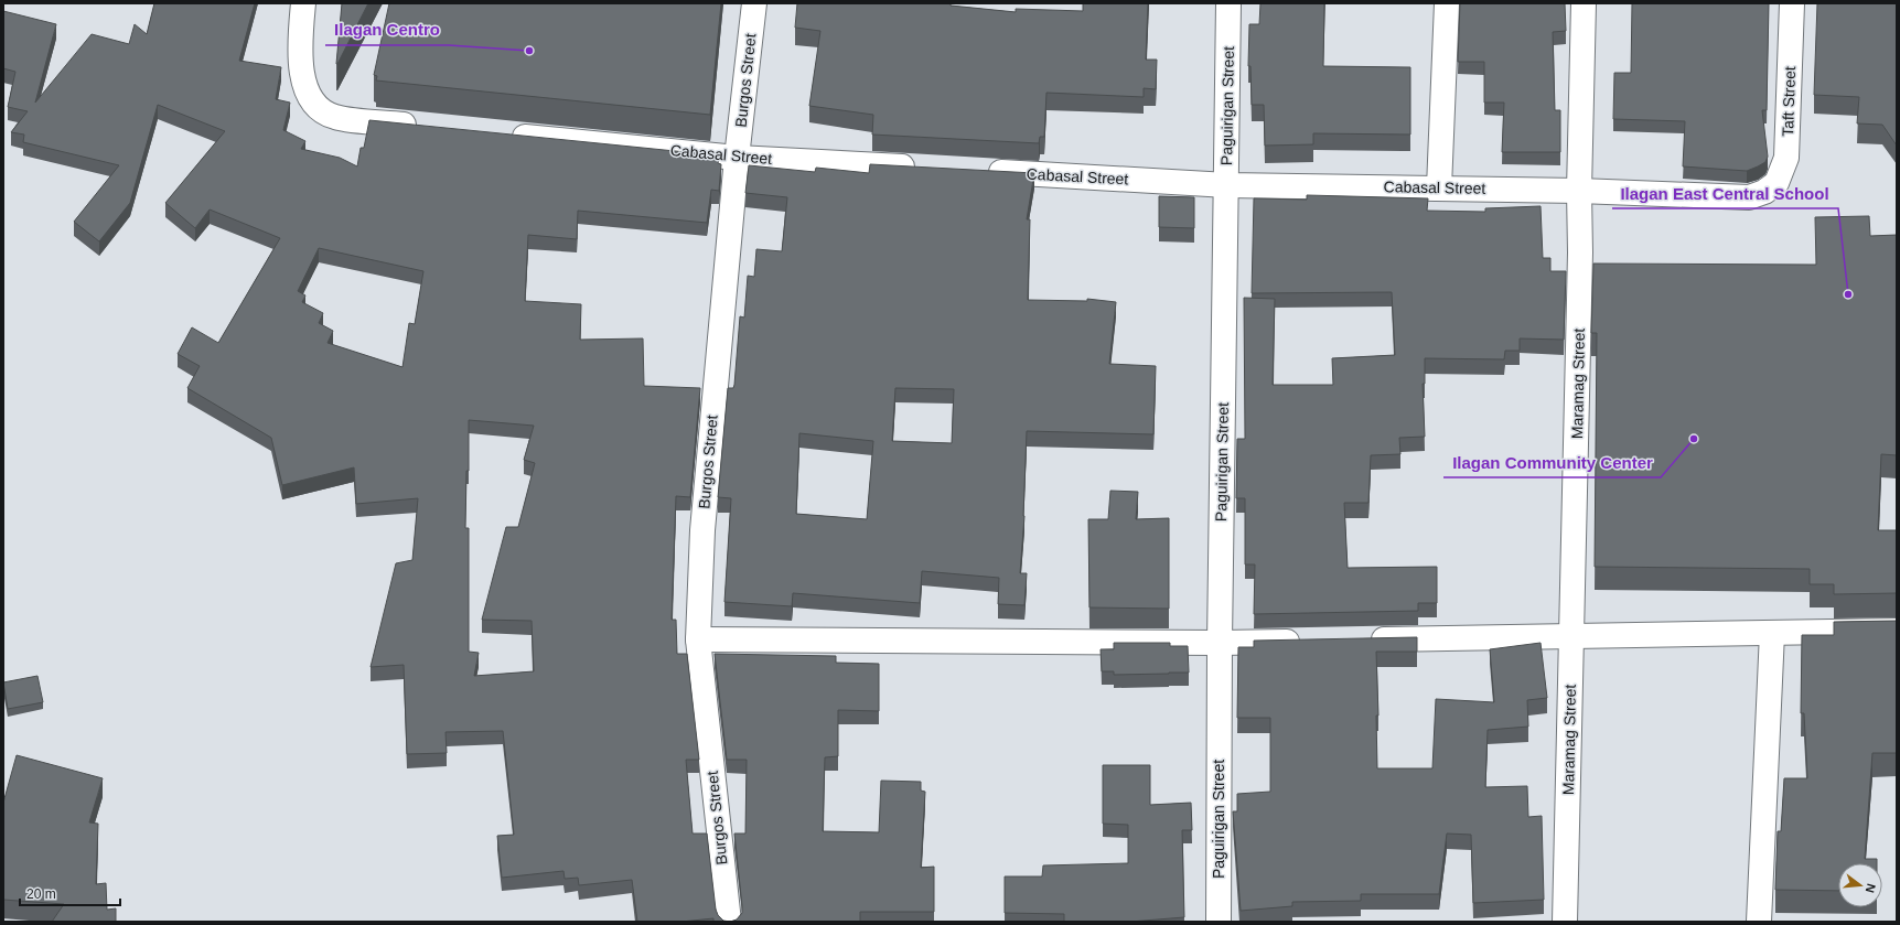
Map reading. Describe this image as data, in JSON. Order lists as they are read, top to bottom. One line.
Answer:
{"streets":{"street":["Burgos Street","Taft Street","Paguirigan Street","Cabasal Street","Maramag Street"]},"crossings":[["Burgos Street","Cabasal Street"],["Taft Street","Cabasal Street"],["Paguirigan Street","Cabasal Street"],["Cabasal Street","Maramag Street"]],"places":["Ilagan Centro","Ilagan East Central School","Ilagan Community Center"],"scale_bar":"20 m","north":"right"}
